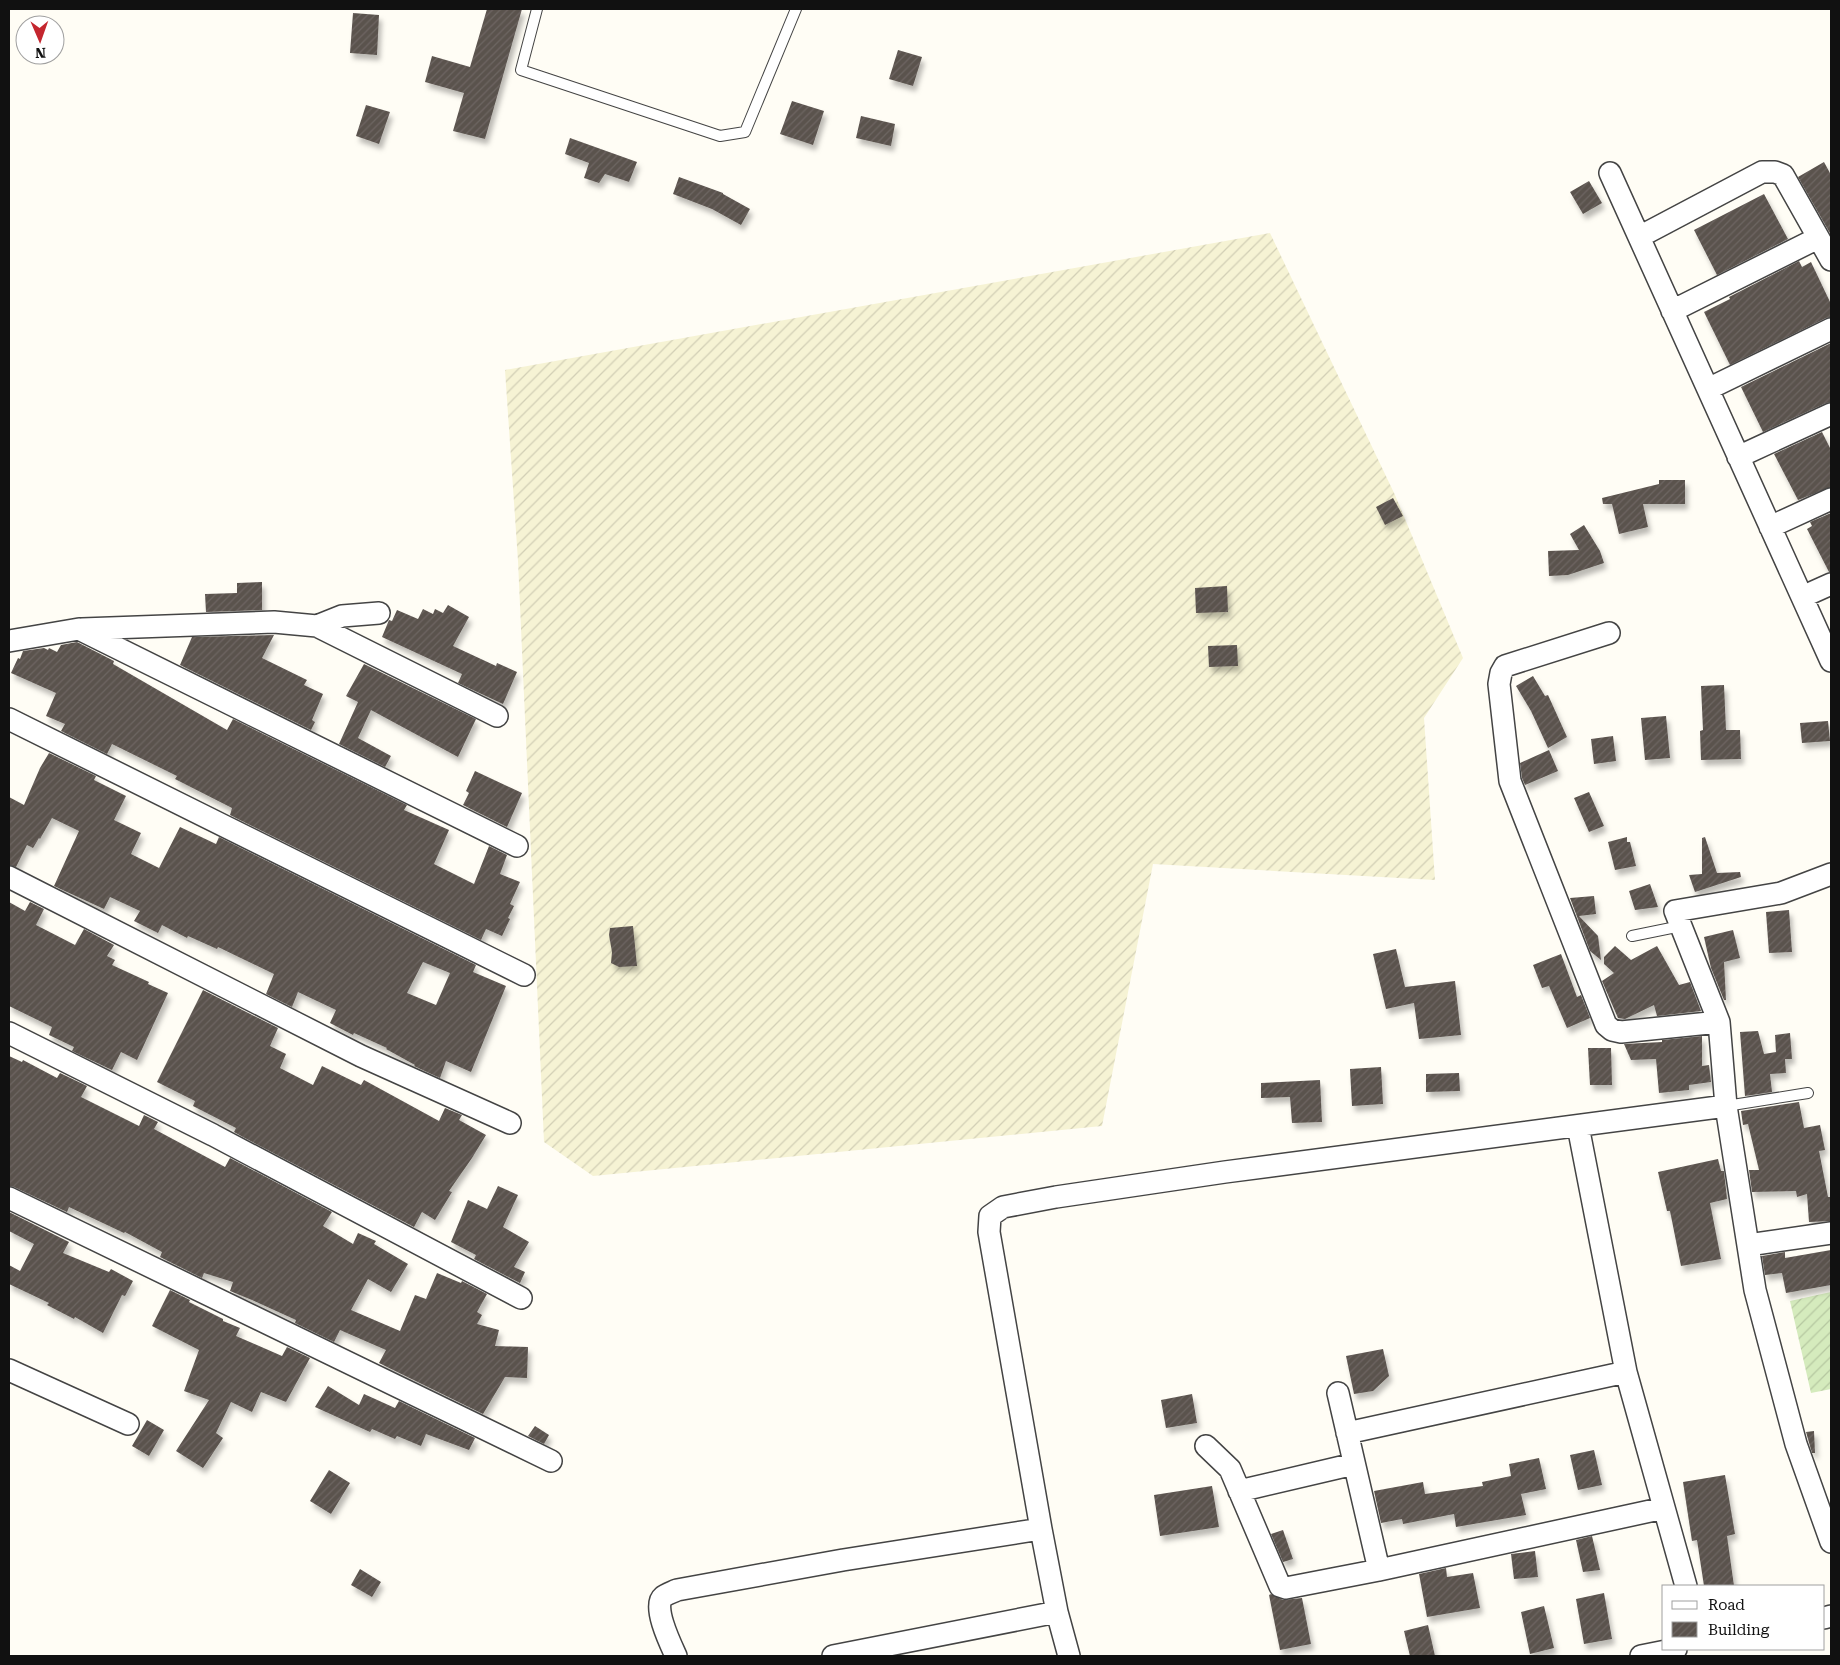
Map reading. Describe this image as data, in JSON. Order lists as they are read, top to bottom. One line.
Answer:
{"legend":["Road","Building"],"north":"bottom"}
